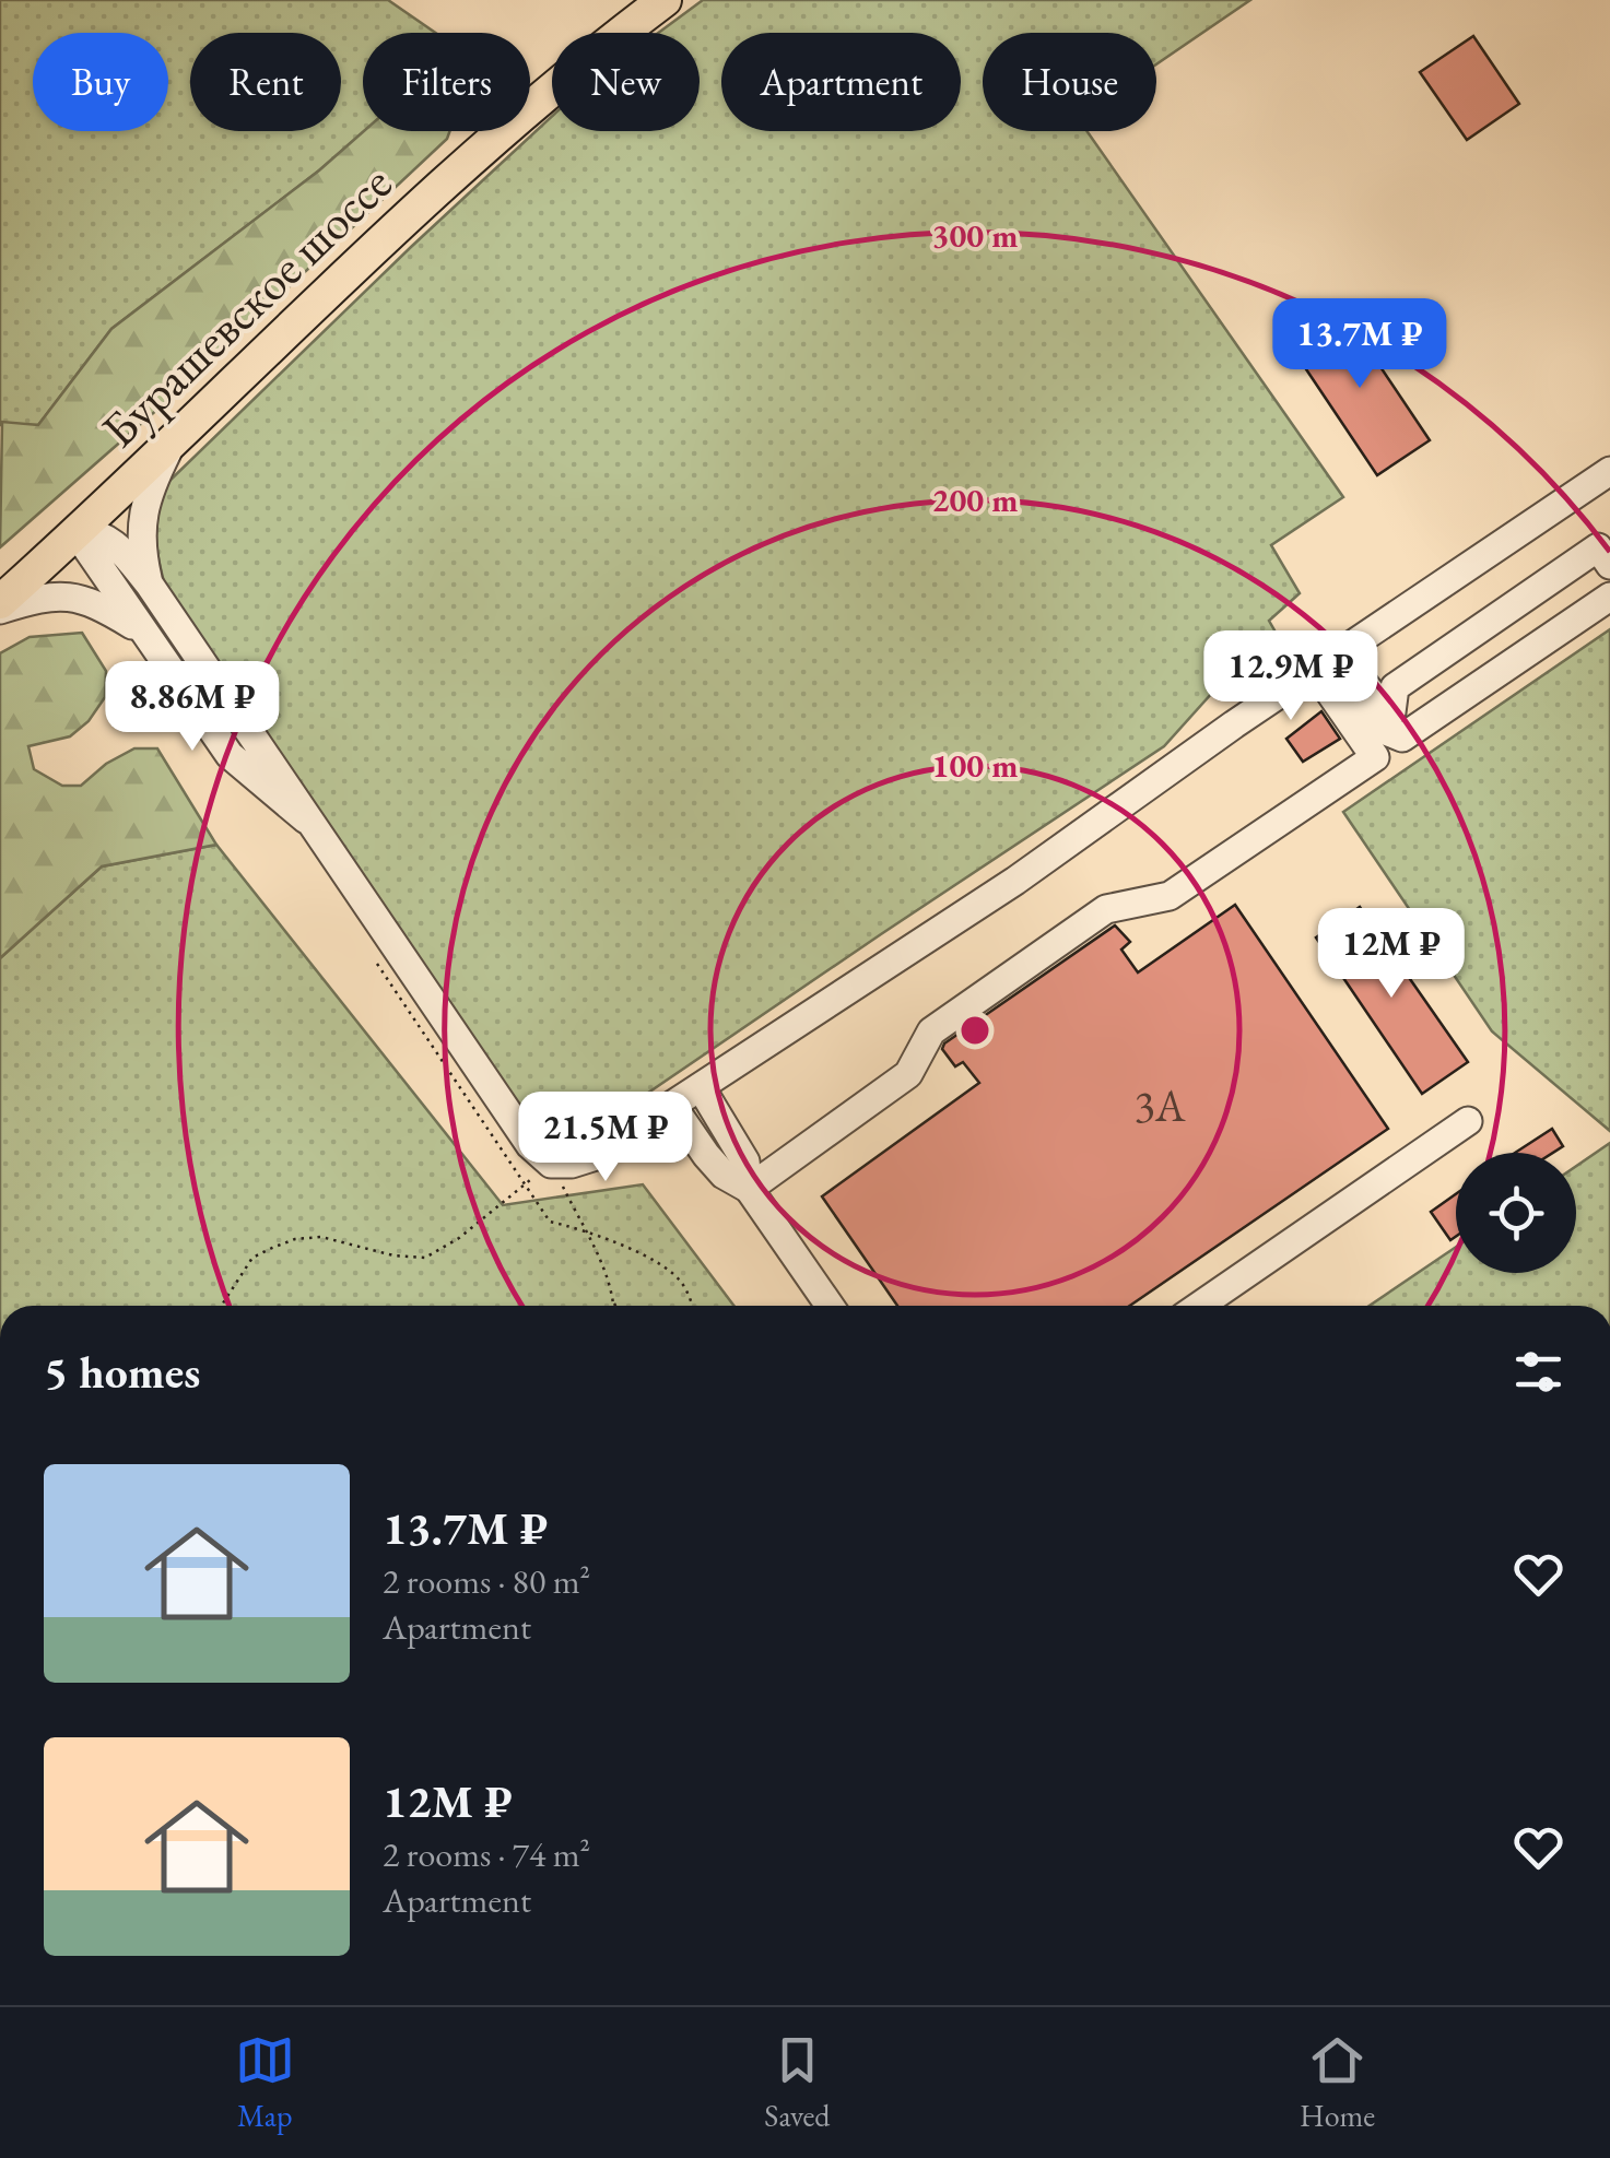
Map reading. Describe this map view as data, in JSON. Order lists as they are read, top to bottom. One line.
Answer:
{"streets":{"main road":["Бурашевское шоссе"]},"house_numbers":["3А"],"page":{"chip":["Buy","Rent","Filters","New","Apartment","House"],"price":["13.7M ₽","12.9M ₽","8.86M ₽","12M ₽","21.5M ₽"],"heading":"5 homes","list":[{"name":"13.7M ₽","note":"2 rooms · 80 m² · Apartment"},{"name":"12M ₽","note":"2 rooms · 74 m² · Apartment"}],"tabs":["Map","Saved","Home"]},"rings":["300 m","200 m","100 m"]}
